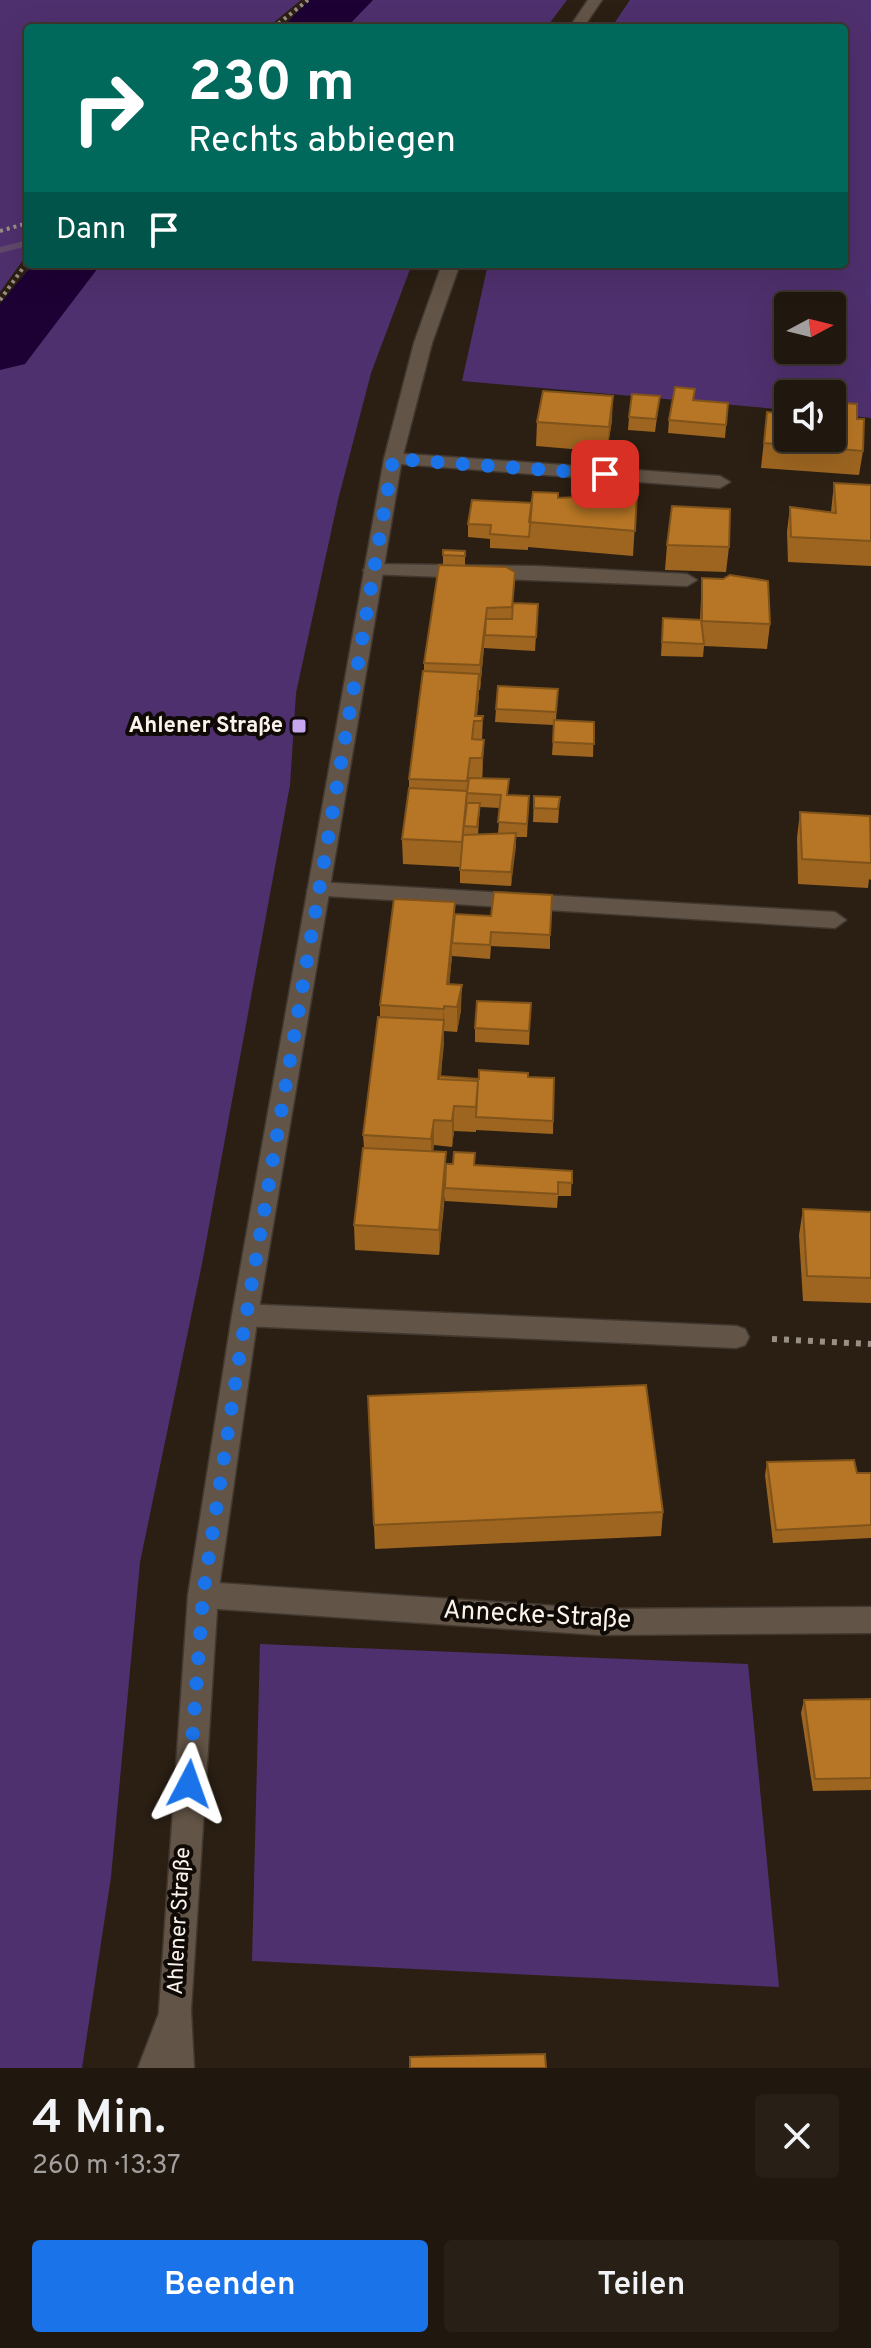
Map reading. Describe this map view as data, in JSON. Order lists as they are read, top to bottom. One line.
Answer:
{"streets":{"main road":["Annecke-Straße","Ahlener Straße"]},"crossings":[["Annecke-Straße","Ahlener Straße"]],"places":{"transit":["Ahlener Straße"]},"north":"right","page":{"turn":["230 m","Rechts abbiegen"],"then":"Dann","heading":["4 Min.","260 m · 13:37"],"buttons":["Beenden","Teilen"]}}
